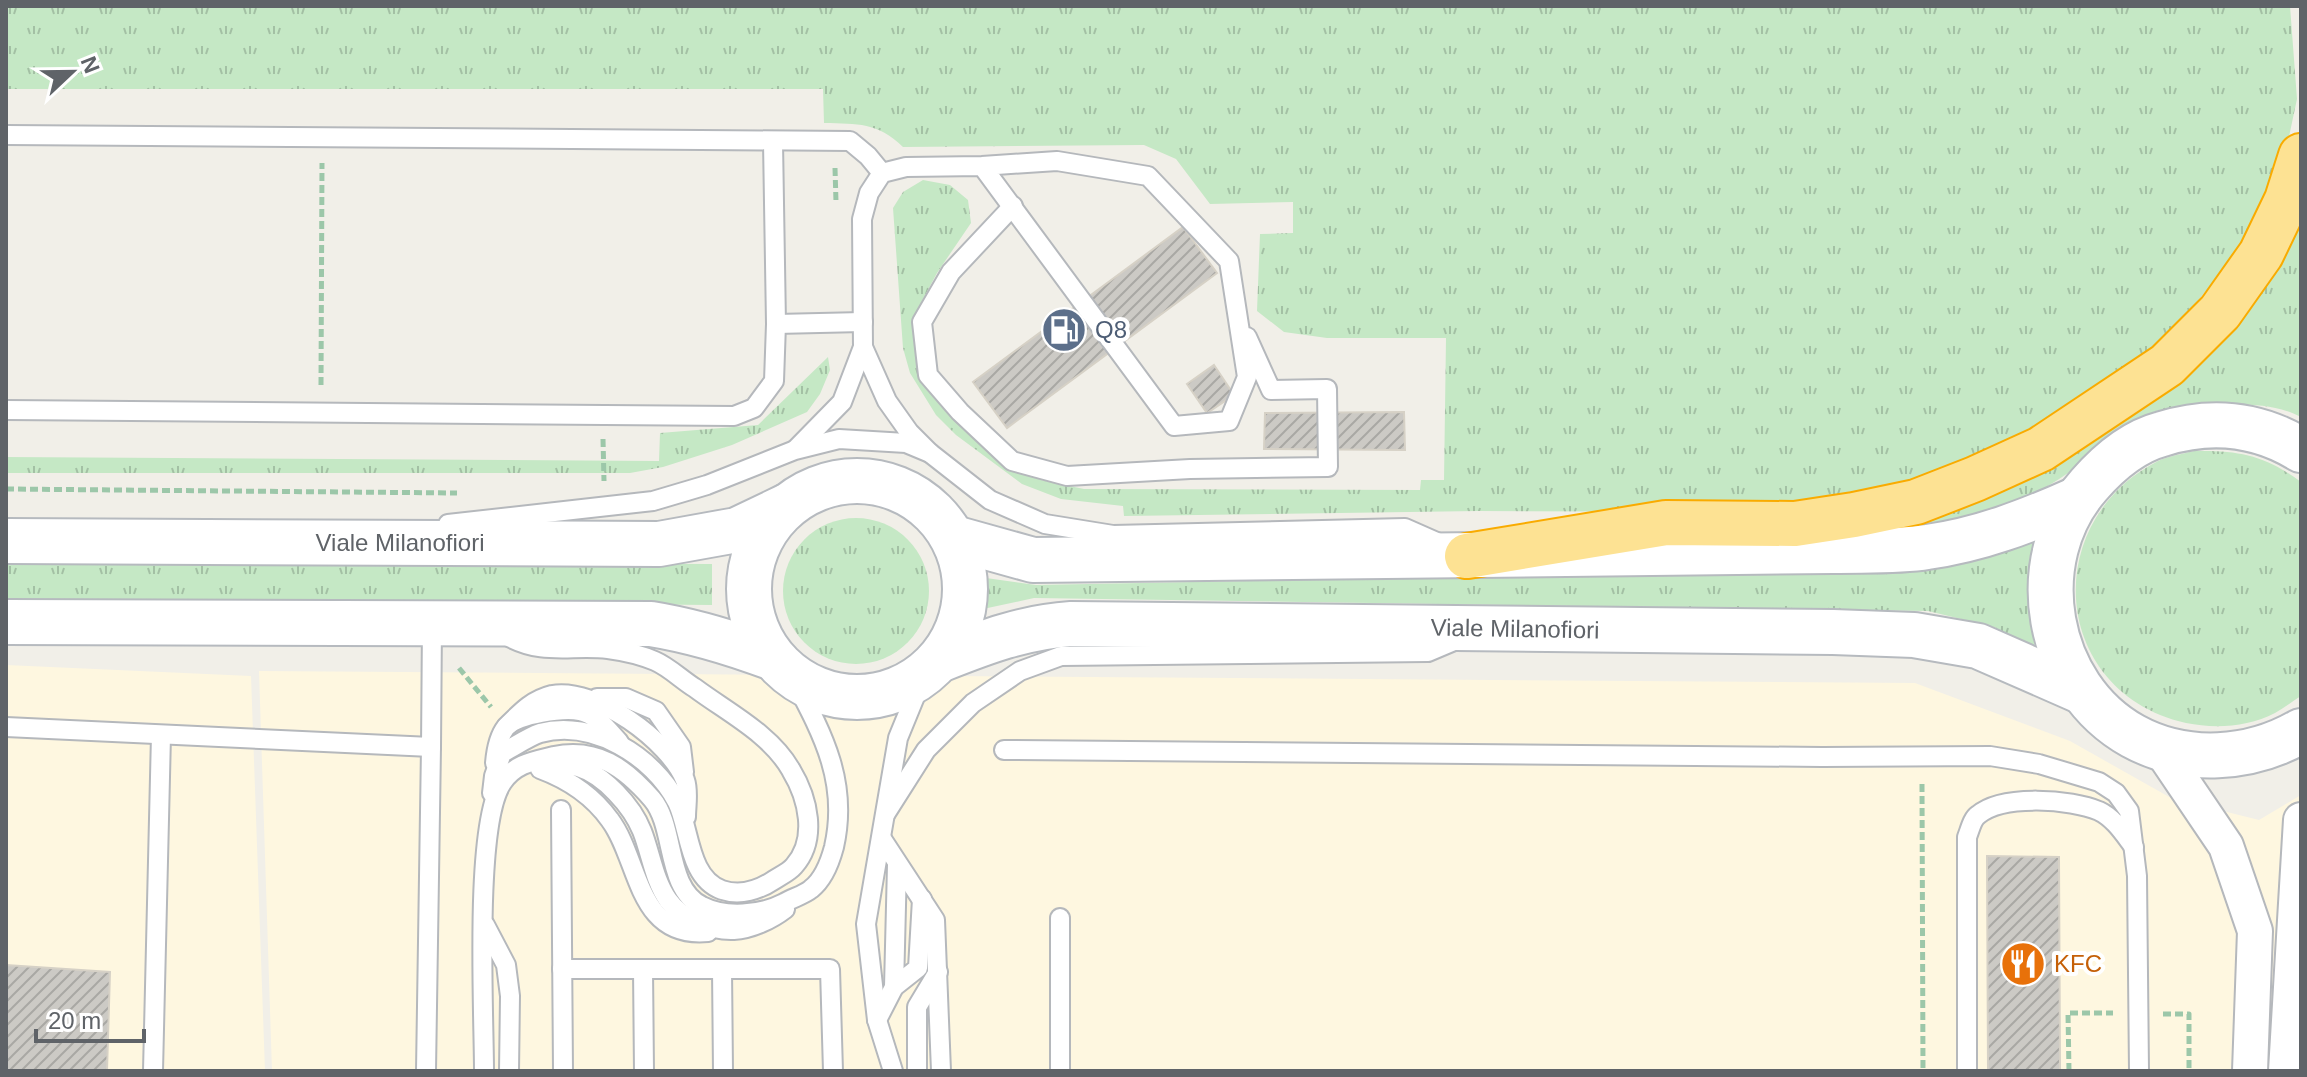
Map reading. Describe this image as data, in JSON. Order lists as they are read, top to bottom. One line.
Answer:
{"streets":{"main road":["Viale Milanofiori"]},"places":{"fuel station":["Q8"],"restaurant":["KFC"]},"scale_bar":"20 m","north":"right"}
